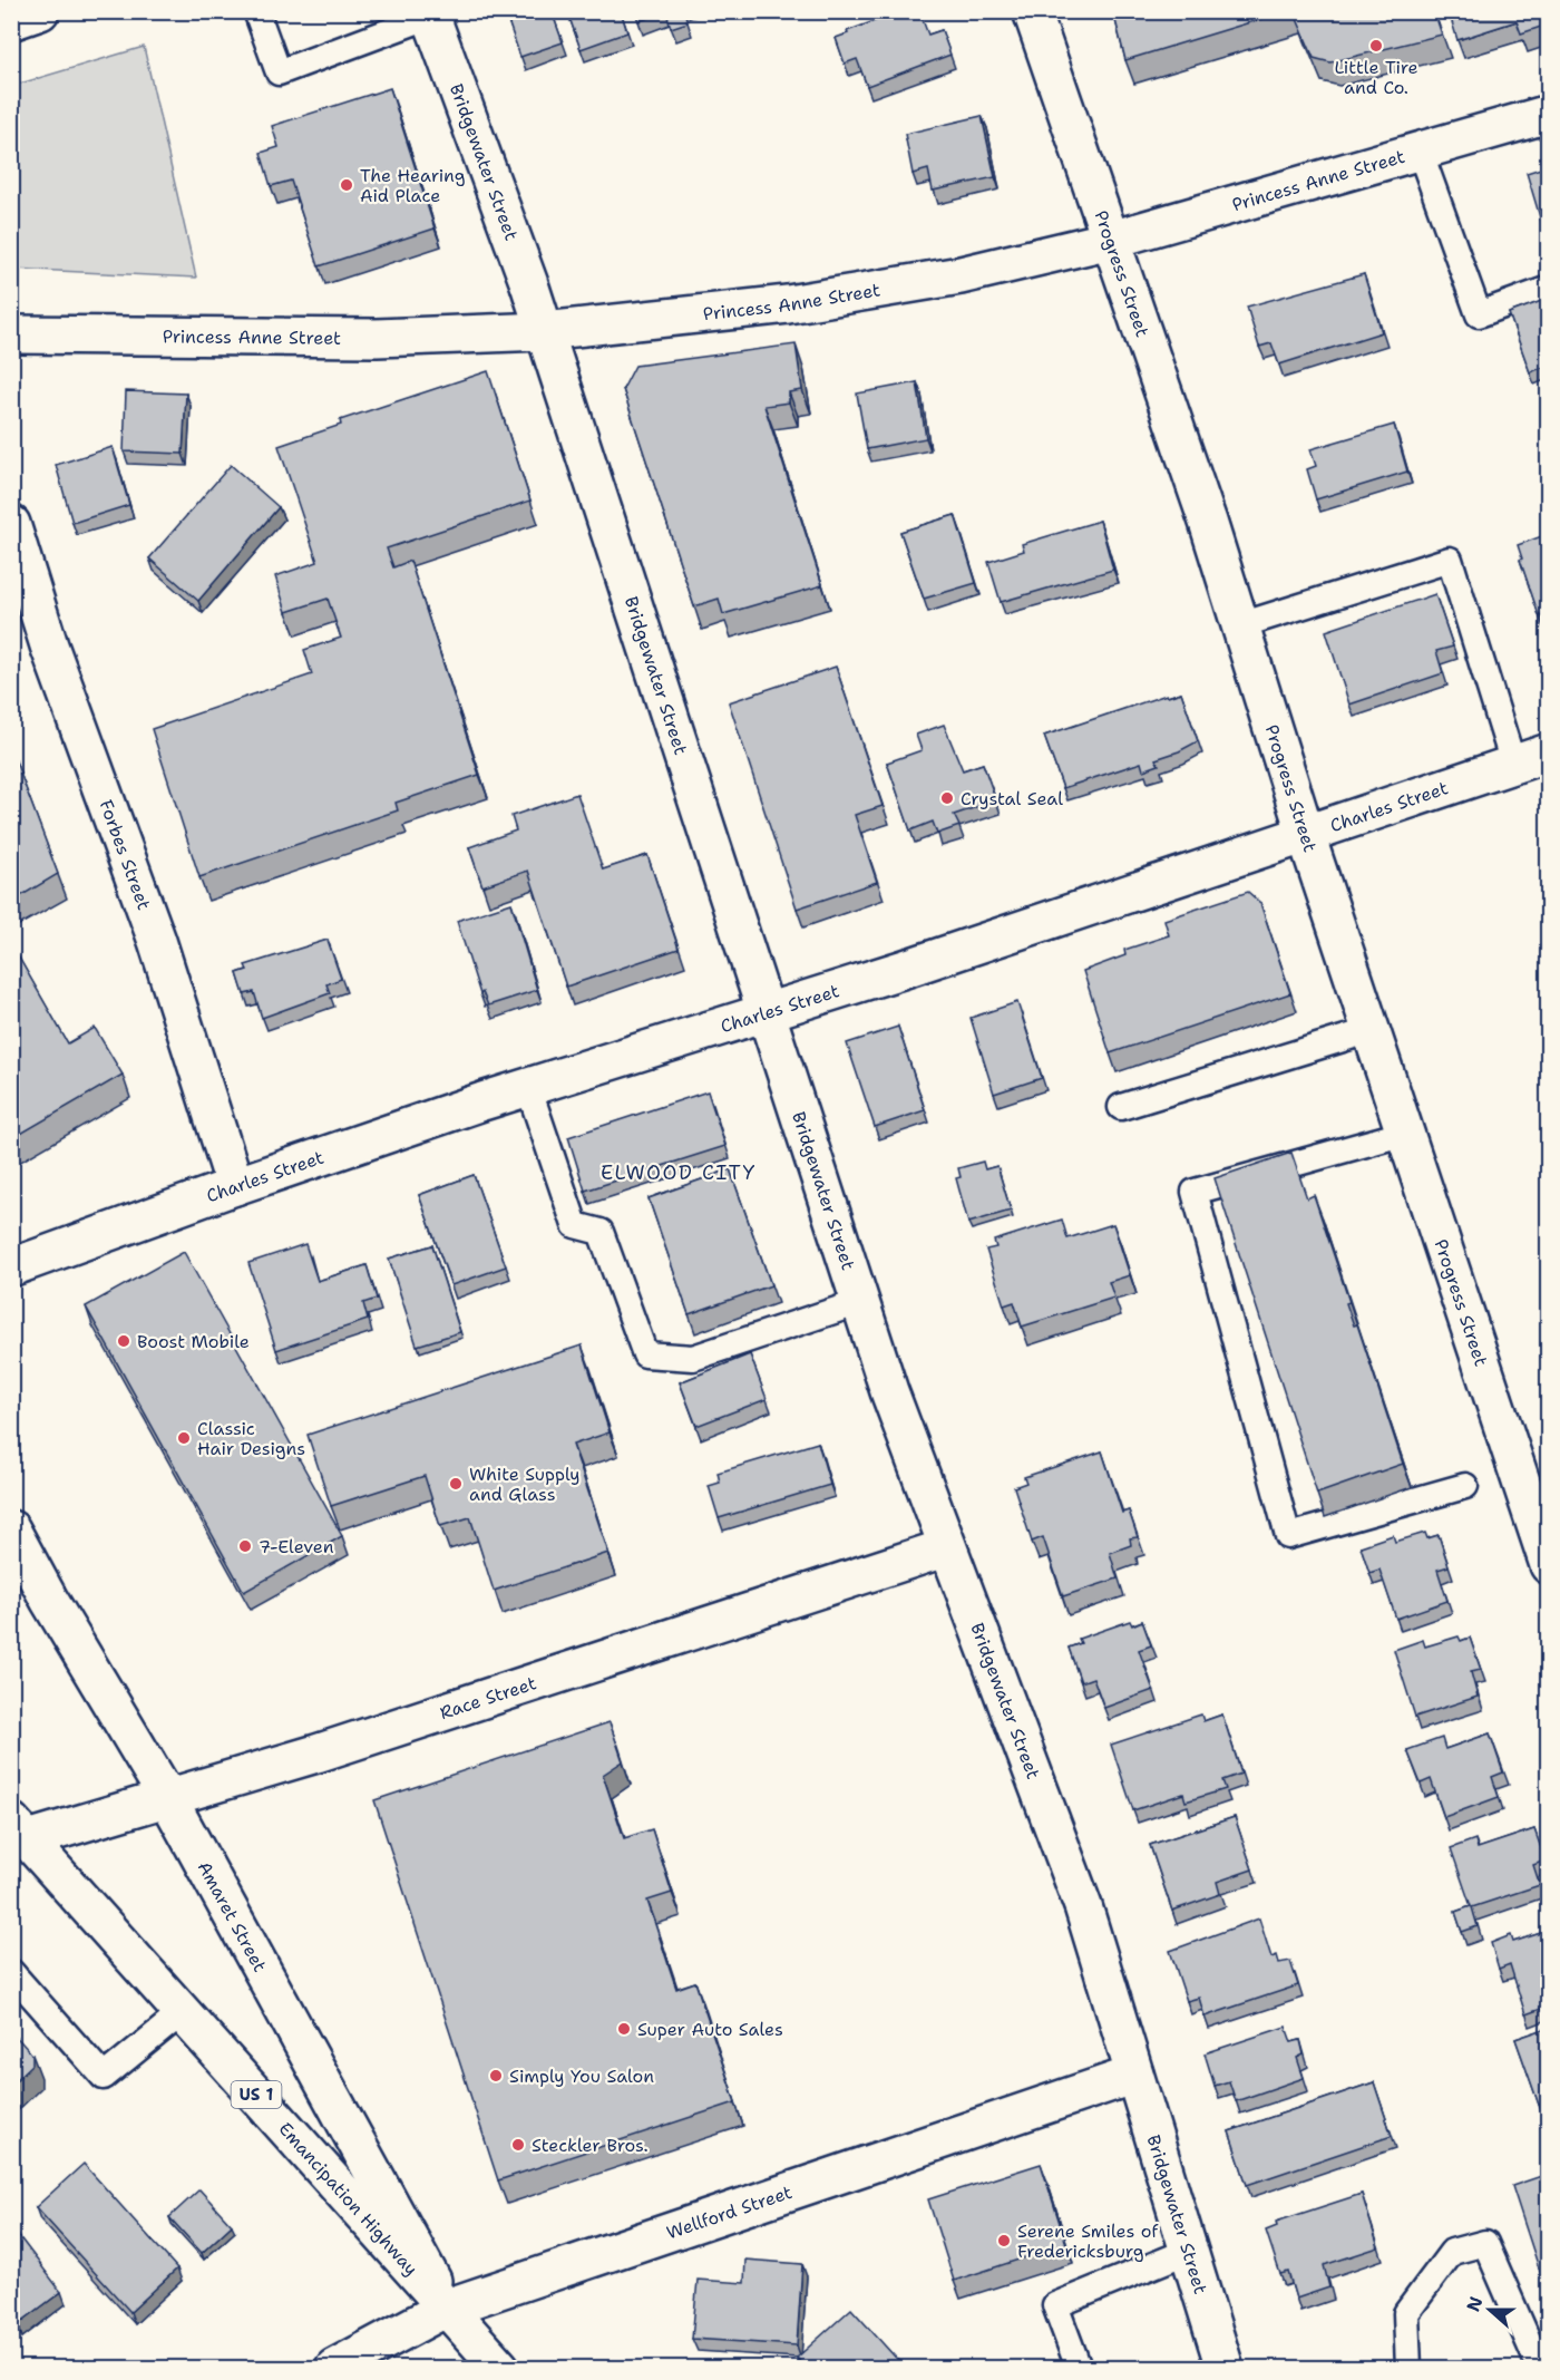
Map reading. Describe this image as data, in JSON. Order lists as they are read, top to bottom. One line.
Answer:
{"streets":{"street":["Bridgewater Street","Princess Anne Street","Progress Street","Charles Street","Forbes Street","Race Street","Amaret Street","US 1","Emancipation Highway","Wellford Street"]},"crossings":[["Bridgewater Street","Princess Anne Street"],["Bridgewater Street","Charles Street"],["Bridgewater Street","Race Street"],["Bridgewater Street","Wellford Street"],["Princess Anne Street","Progress Street"],["Progress Street","Charles Street"],["Charles Street","Forbes Street"],["Race Street","Amaret Street"],["Race Street","Emancipation Highway"],["Amaret Street","Emancipation Highway"],["Amaret Street","Wellford Street"],["Emancipation Highway","Wellford Street"]],"districts":["ELWOOD CITY"],"places":["Little Tire and Co.","The Hearing Aid Place","Crystal Seal","Boost Mobile","Classic Hair Designs","White Supply and Glass","7-Eleven","Super Auto Sales","Simply You Salon","Steckler Bros.","Serene Smiles of Fredericksburg"],"north":"left"}
